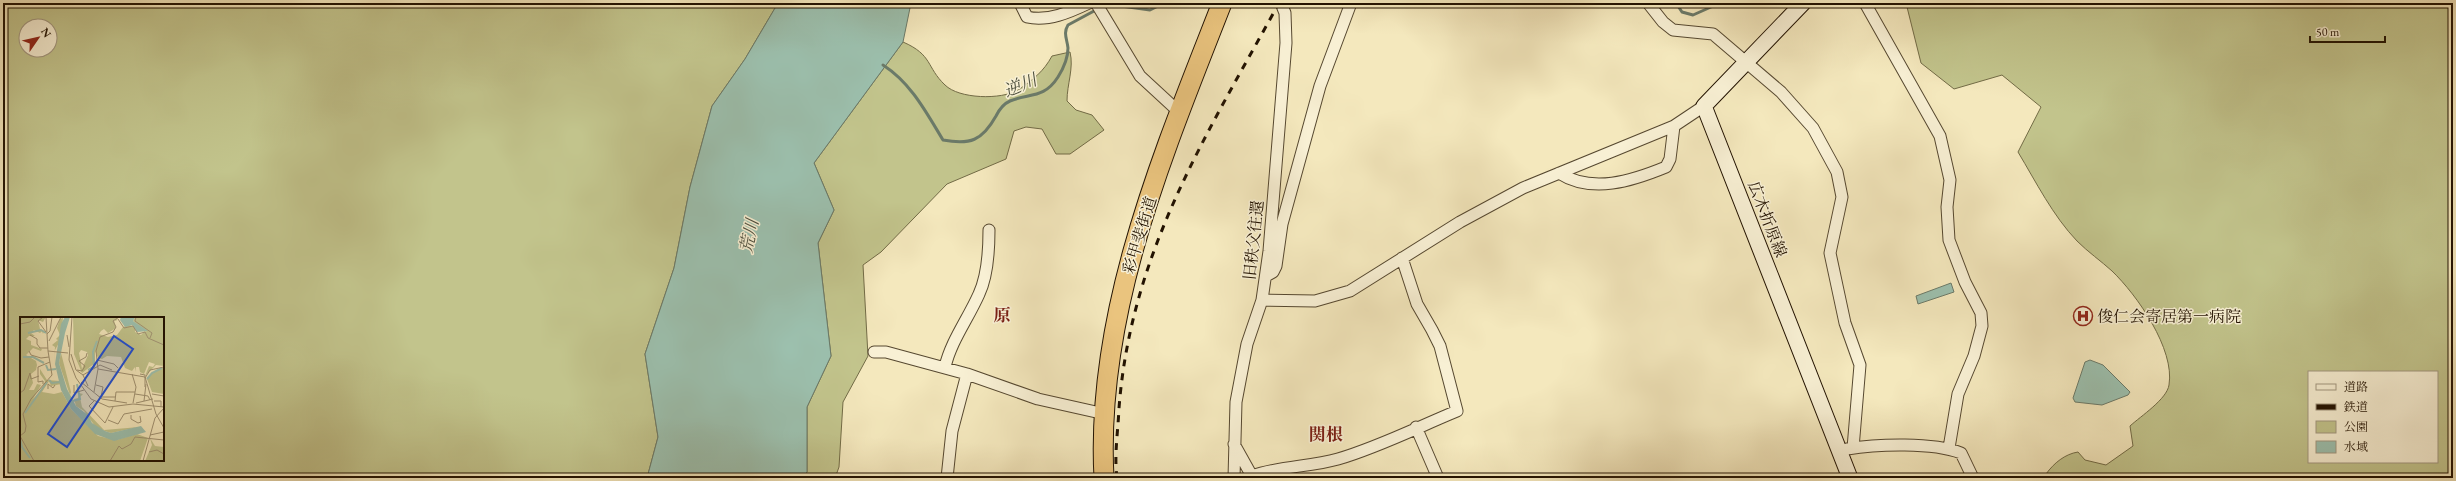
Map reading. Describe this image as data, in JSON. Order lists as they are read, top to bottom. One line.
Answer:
{"streets":{"highway":["彩甲斐街道"],"main road":["広木折原線"],"street":["旧秩父往還"]},"districts":["原","関根"],"water":["逆川","荒川"],"places":{"hospital":["俊仁会寄居第一病院"]},"legend":["道路","鉄道","公園","水域"],"scale_bar":"50 m","north":"top right"}
